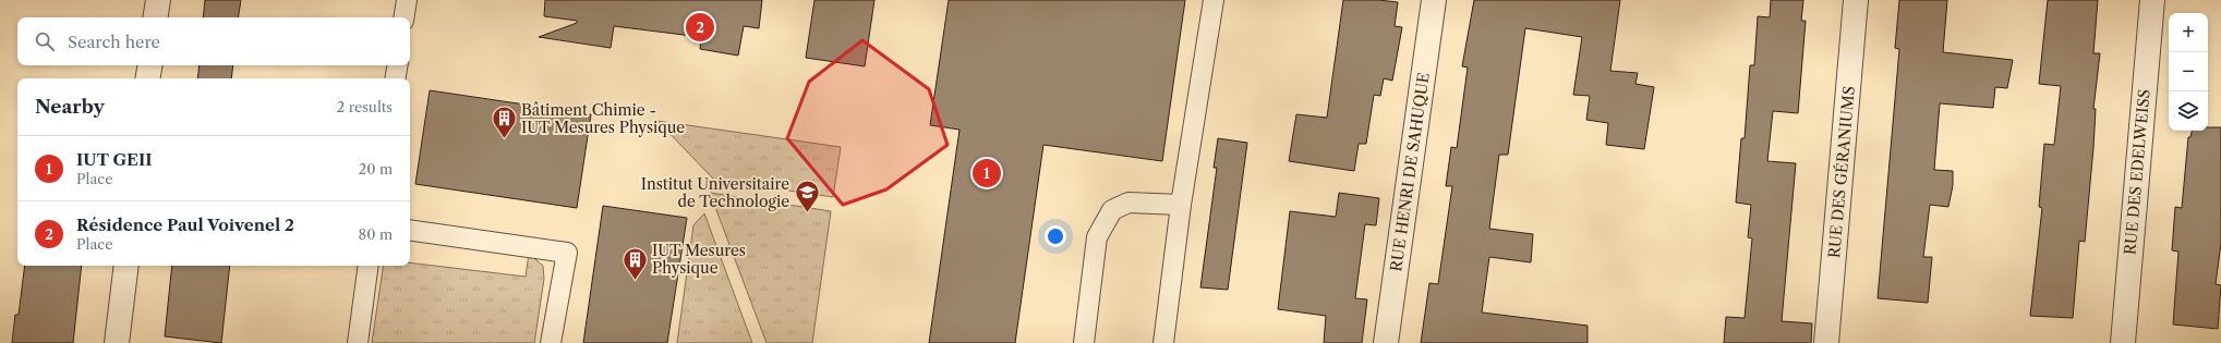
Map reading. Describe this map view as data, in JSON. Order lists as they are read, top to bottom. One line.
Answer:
{"streets":{"street":["RUE HENRI DE SAHUQUE","RUE DES GÉRANIUMS","RUE DES EDELWEISS"]},"places":{"building":["Bâtiment Chimie - IUT Mesures Physique","IUT Mesures Physique"],"school or university":["Institut Universitaire de Technologie"]},"page":{"pins":["2","1"],"map_buttons":["+","−"],"search":"Search here","heading":["Nearby","2 results"],"list":[{"mark":"1","name":"IUT GEII","note":"Place","value":"20 m"},{"mark":"2","name":"Résidence Paul Voivenel 2","note":"Place","value":"80 m"}]}}
